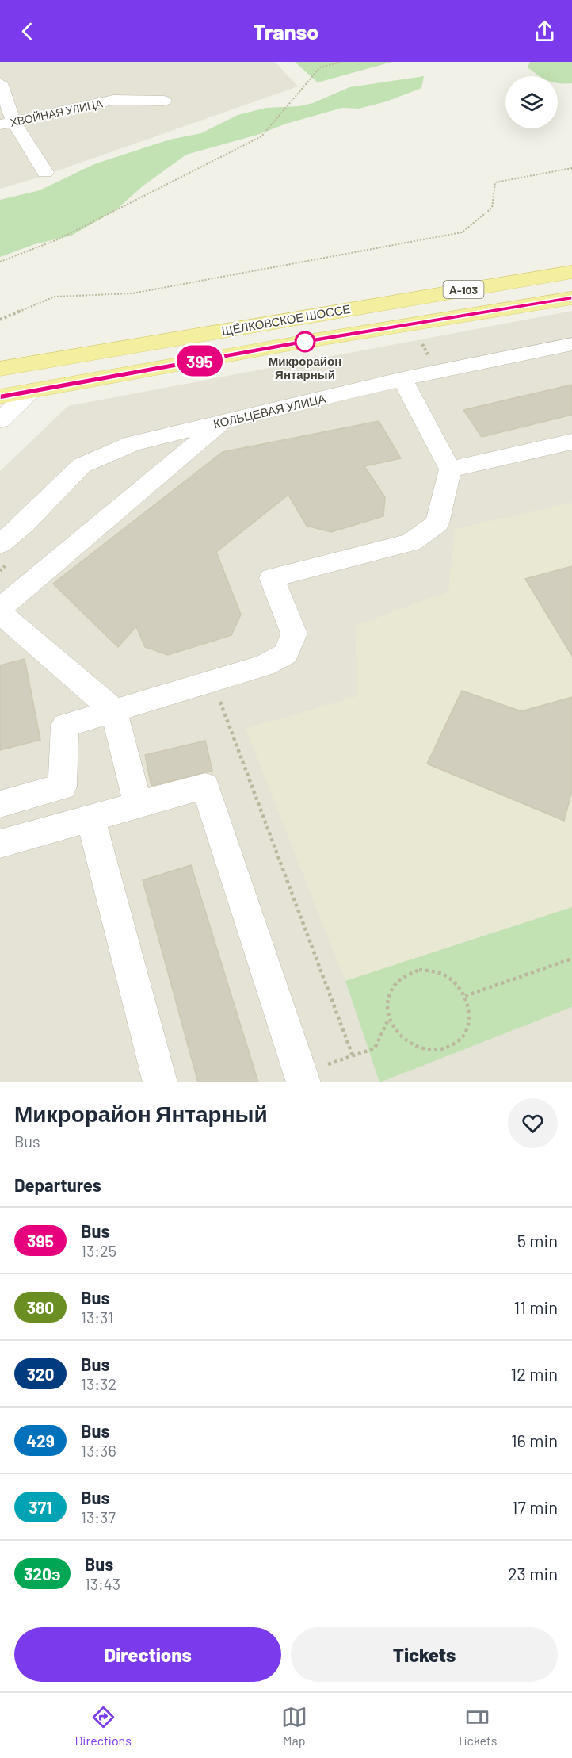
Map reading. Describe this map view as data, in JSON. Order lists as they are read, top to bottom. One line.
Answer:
{"streets":{"main road":["А-103","ЩЁЛКОВСКОЕ ШОССЕ"],"street":["ХВОЙНАЯ УЛИЦА","КОЛЬЦЕВАЯ УЛИЦА"]},"places":["Микрорайон Янтарный"],"lines":["bus line 395"],"page":{"header":"Transo","on_map":"395","heading":[["Микрорайон Янтарный","Bus"],"Departures"],"list":[{"mark":"395","name":"Bus","note":"13:25","value":"5 min"},{"mark":"380","name":"Bus","note":"13:31","value":"11 min"},{"mark":"320","name":"Bus","note":"13:32","value":"12 min"},{"mark":"429","name":"Bus","note":"13:36","value":"16 min"},{"mark":"371","name":"Bus","note":"13:37","value":"17 min"},{"mark":"320э","name":"Bus","note":"13:43","value":"23 min"}],"buttons":["Directions","Tickets"],"tabs":["Directions","Map","Tickets"]}}
